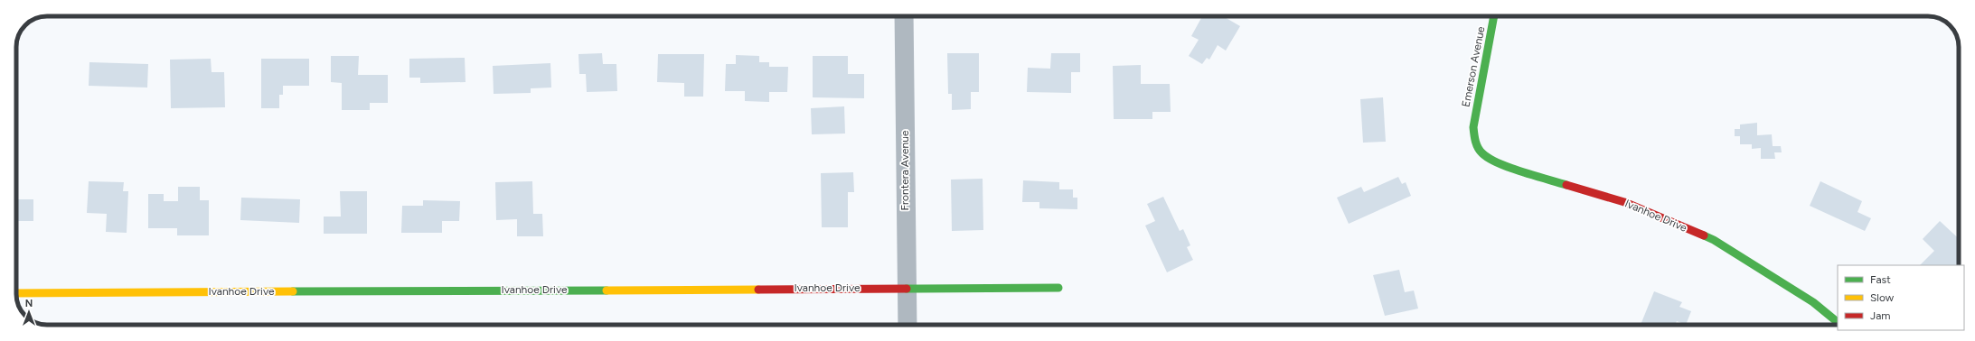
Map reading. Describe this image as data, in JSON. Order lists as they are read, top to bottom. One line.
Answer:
{"streets":{"street":["Emerson Avenue","Frontera Avenue","Ivanhoe Drive"]},"crossings":[["Emerson Avenue","Ivanhoe Drive"],["Frontera Avenue","Ivanhoe Drive"]],"legend":["Fast","Slow","Jam"],"north":"top"}
